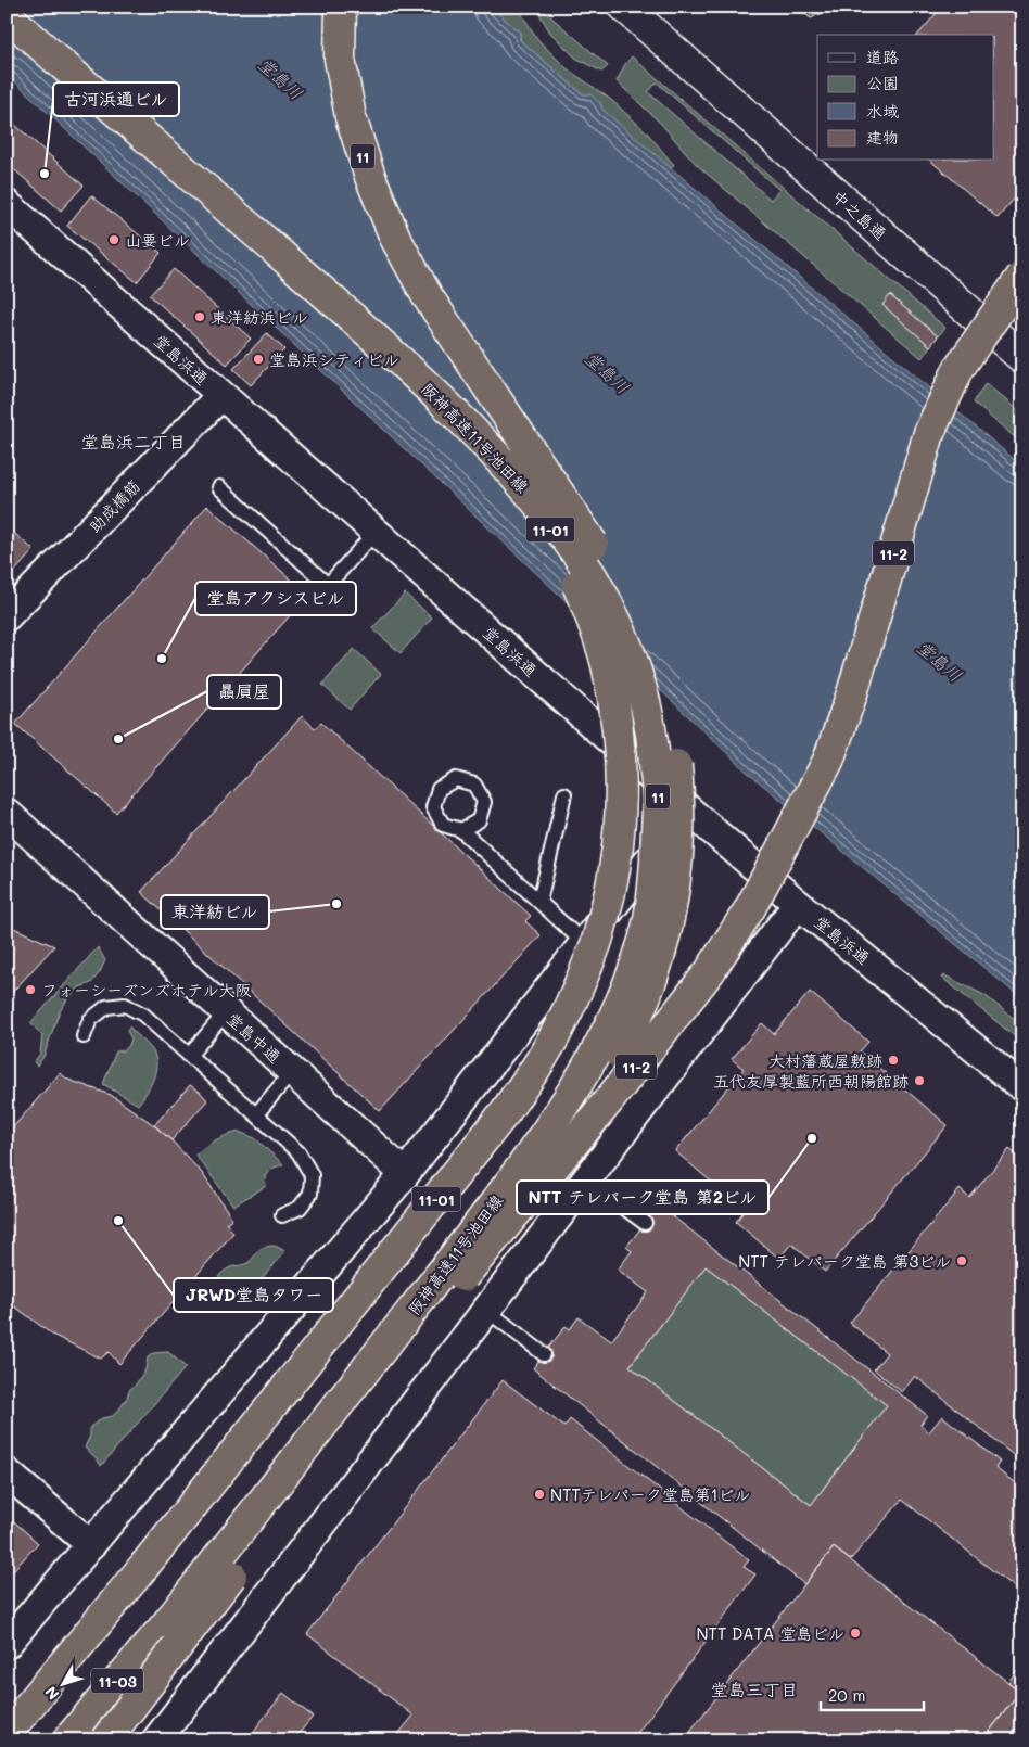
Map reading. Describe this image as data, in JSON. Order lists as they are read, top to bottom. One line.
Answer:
{"streets":{"highway":["11","阪神高速11号池田線","11-01","11-2","11-03"],"street":["中之島通","堂島浜通","助成橋筋","堂島中通"]},"crossings":[["堂島浜通","助成橋筋"],["阪神高速11号池田線","11-01"],["阪神高速11号池田線","11-2"],["阪神高速11号池田線","11-03"]],"districts":["堂島浜二丁目","堂島三丁目"],"water":["堂島川"],"places":["古河浜通ビル","山要ビル","東洋紡浜ビル","堂島浜シティビル","堂島アクシスビル","贔屓屋","東洋紡ビル","フォーシーズンズホテル大阪","大村藩蔵屋敷跡","五代友厚製藍所西朝陽館跡","NTT テレパーク堂島 第2ビル","JRWD堂島タワー","NTT テレパーク堂島 第3ビル","NTTテレパーク堂島第1ビル","NTT DATA 堂島ビル"],"legend":["道路","公園","水域","建物"],"scale_bar":"20 m","north":"bottom left"}
